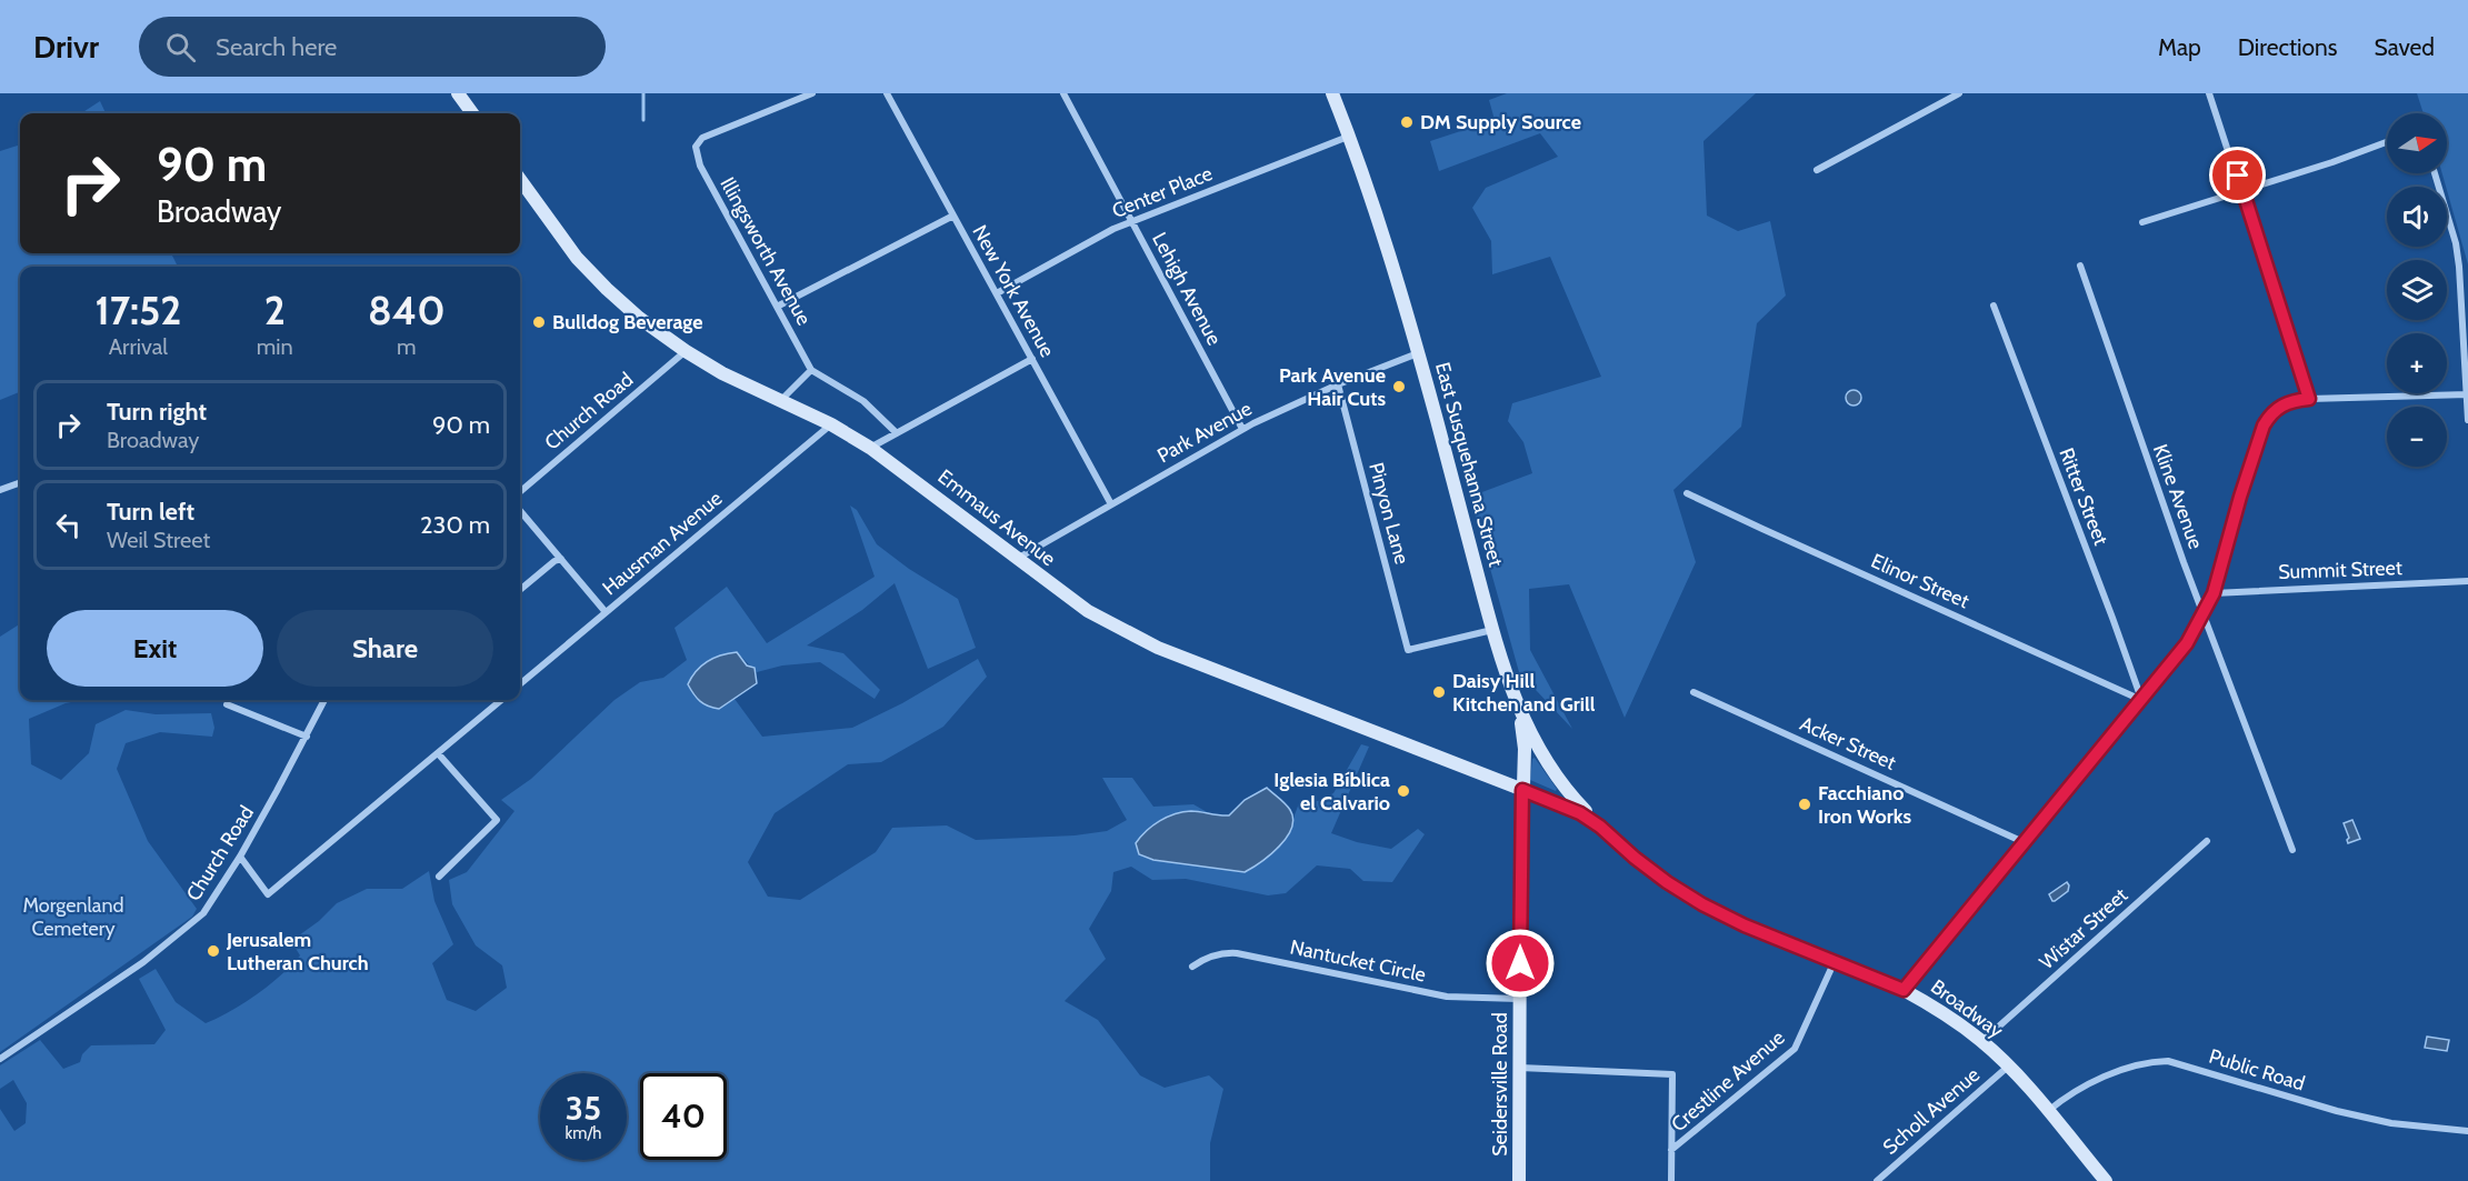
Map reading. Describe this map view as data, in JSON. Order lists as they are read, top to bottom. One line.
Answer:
{"streets":{"main road":["East Susquehanna Street","Emmaus Avenue","Broadway","Seidersville Road"],"street":["Center Place","Illingsworth Avenue","Lehigh Avenue","New York Avenue","Church Road","Park Avenue","Ritter Street","Kline Avenue","Pinyon Lane","Hausman Avenue","Summit Street","Elinor Street","Acker Street","Wistar Street","Nantucket Circle","Public Road","Crestline Avenue","Scholl Avenue"]},"crossings":[["Center Place","Lehigh Avenue"],["Center Place","New York Avenue"],["Center Place","East Susquehanna Street"],["Lehigh Avenue","Park Avenue"],["New York Avenue","Park Avenue"],["Church Road","Emmaus Avenue"],["Park Avenue","East Susquehanna Street"],["Park Avenue","Pinyon Lane"],["Park Avenue","Emmaus Avenue"],["East Susquehanna Street","Pinyon Lane"],["East Susquehanna Street","Broadway"],["East Susquehanna Street","Seidersville Road"],["Ritter Street","Elinor Street"],["Emmaus Avenue","Hausman Avenue"],["Emmaus Avenue","Broadway"],["Emmaus Avenue","Seidersville Road"],["Wistar Street","Broadway"],["Nantucket Circle","Seidersville Road"],["Broadway","Public Road"],["Broadway","Crestline Avenue"],["Broadway","Seidersville Road"],["Broadway","Scholl Avenue"]],"parks":["Morgenland Cemetery"],"places":["DM Supply Source","Bulldog Beverage","Park Avenue Hair Cuts","Daisy Hill Kitchen and Grill","Iglesia Bíblica el Calvario","Facchiano Iron Works","Jerusalem Lutheran Church"],"north":"right","page":{"header":"Drivr","search":"Search here","nav":["Map","Directions","Saved"],"map_buttons":["+","−"],"turn":["90 m","Broadway"],"eta":["17:52","Arrival","2","min","840","m"],"list":[{"name":"Turn right","note":"Broadway","value":"90 m"},{"name":"Turn left","note":"Weil Street","value":"230 m"}],"buttons":["Exit","Share"],"speed":"35 km/h","limit":"40"}}
